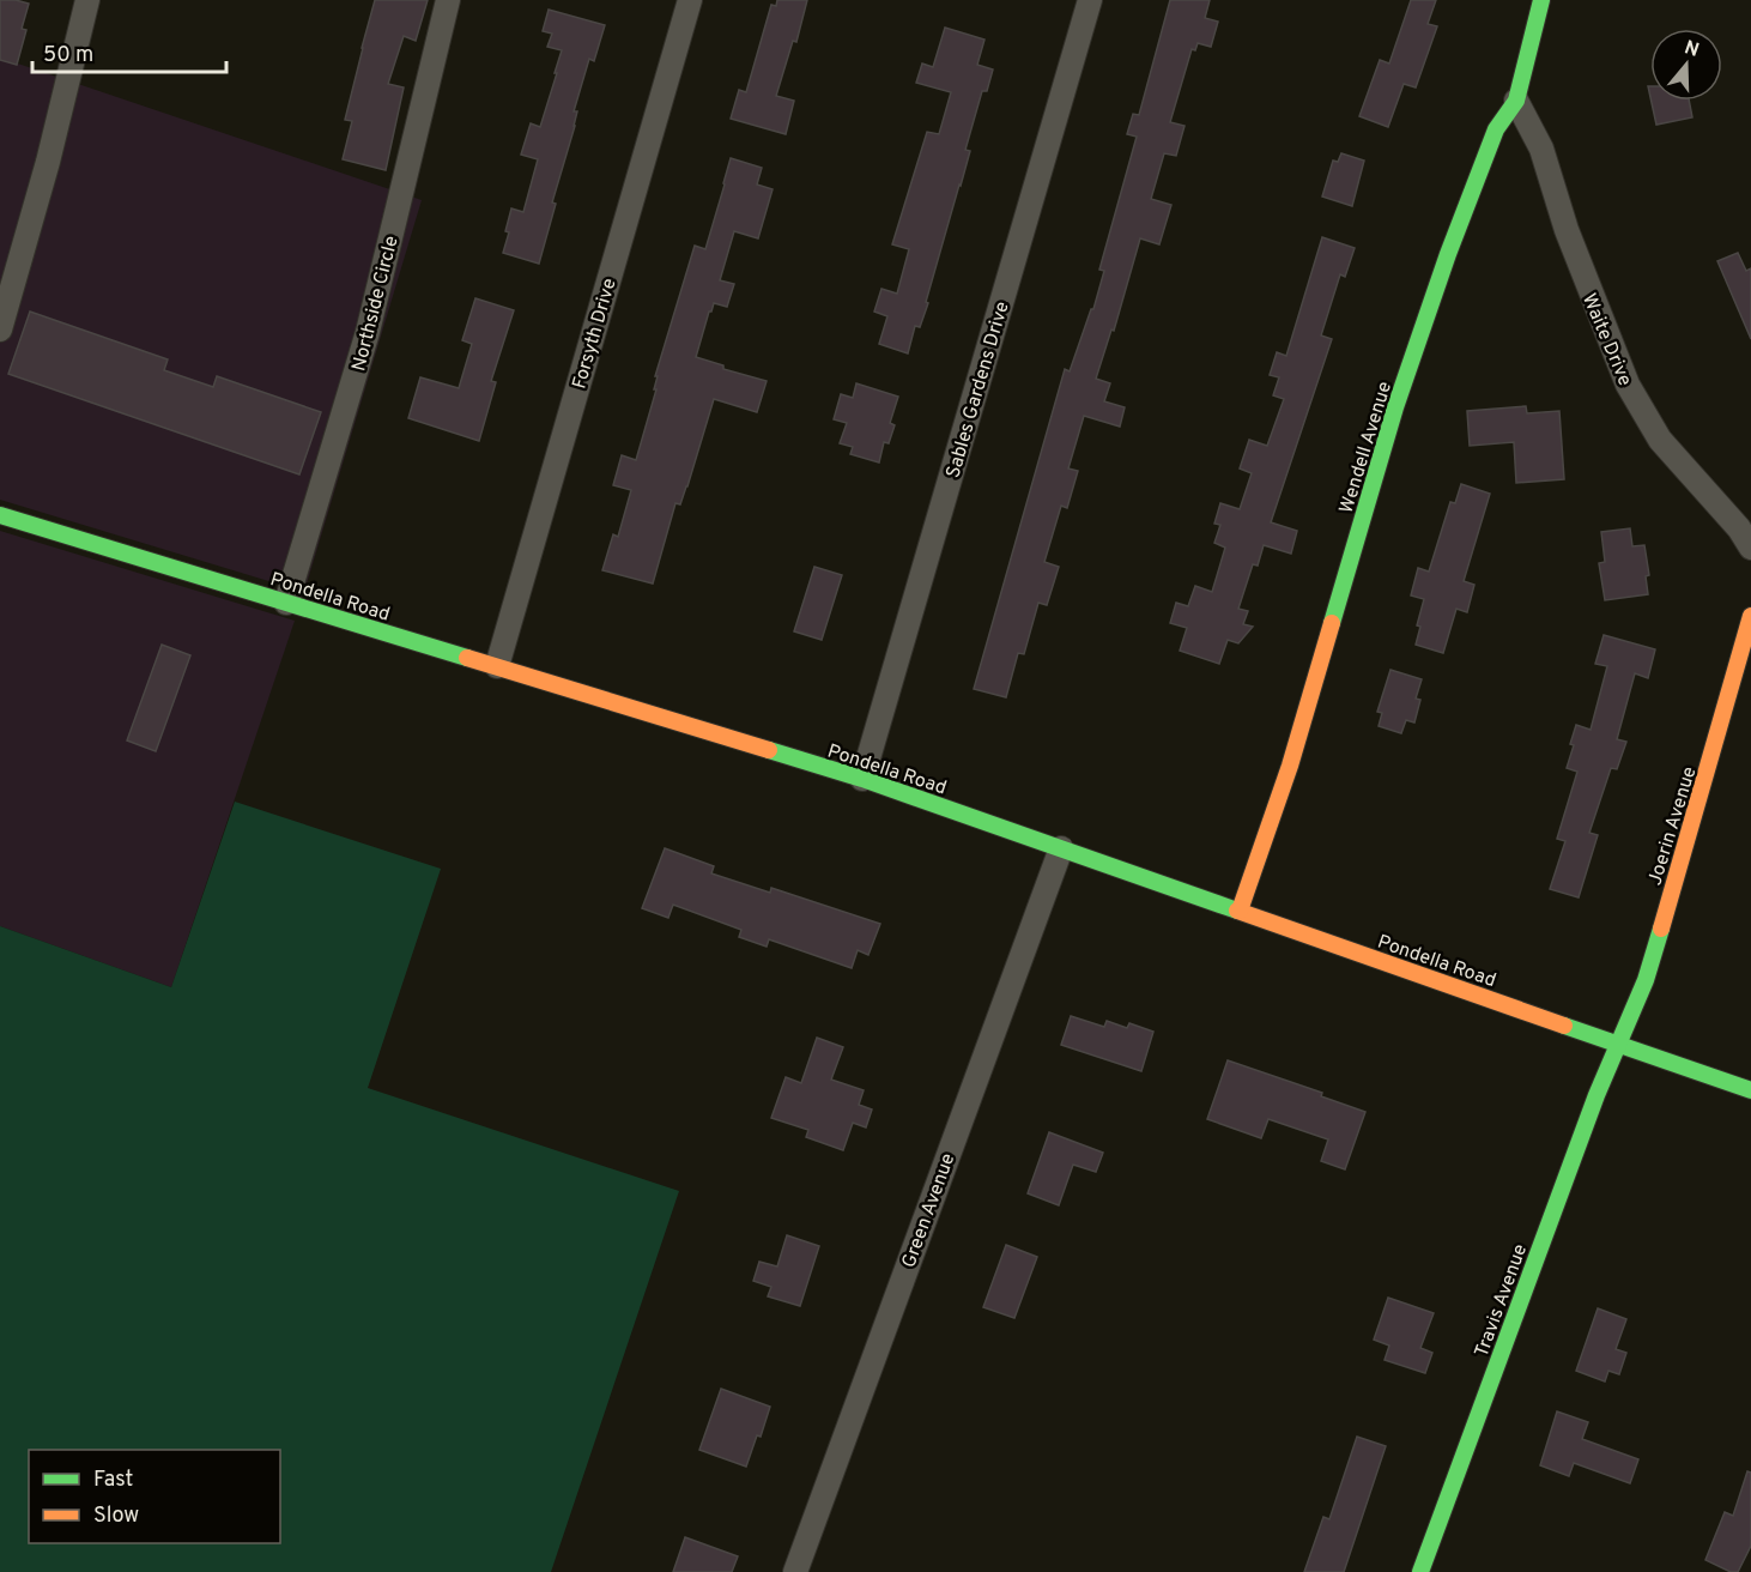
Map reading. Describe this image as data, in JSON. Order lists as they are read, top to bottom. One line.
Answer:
{"streets":{"street":["Northside Circle","Forsyth Drive","Waite Drive","Sables Gardens Drive","Wendell Avenue","Pondella Road","Joerin Avenue","Green Avenue","Travis Avenue"]},"crossings":[["Northside Circle","Pondella Road"],["Forsyth Drive","Pondella Road"],["Waite Drive","Wendell Avenue"],["Sables Gardens Drive","Pondella Road"],["Wendell Avenue","Pondella Road"],["Pondella Road","Joerin Avenue"],["Pondella Road","Green Avenue"],["Pondella Road","Travis Avenue"],["Joerin Avenue","Travis Avenue"]],"legend":["Fast","Slow"],"scale_bar":"50 m","north":"top"}
